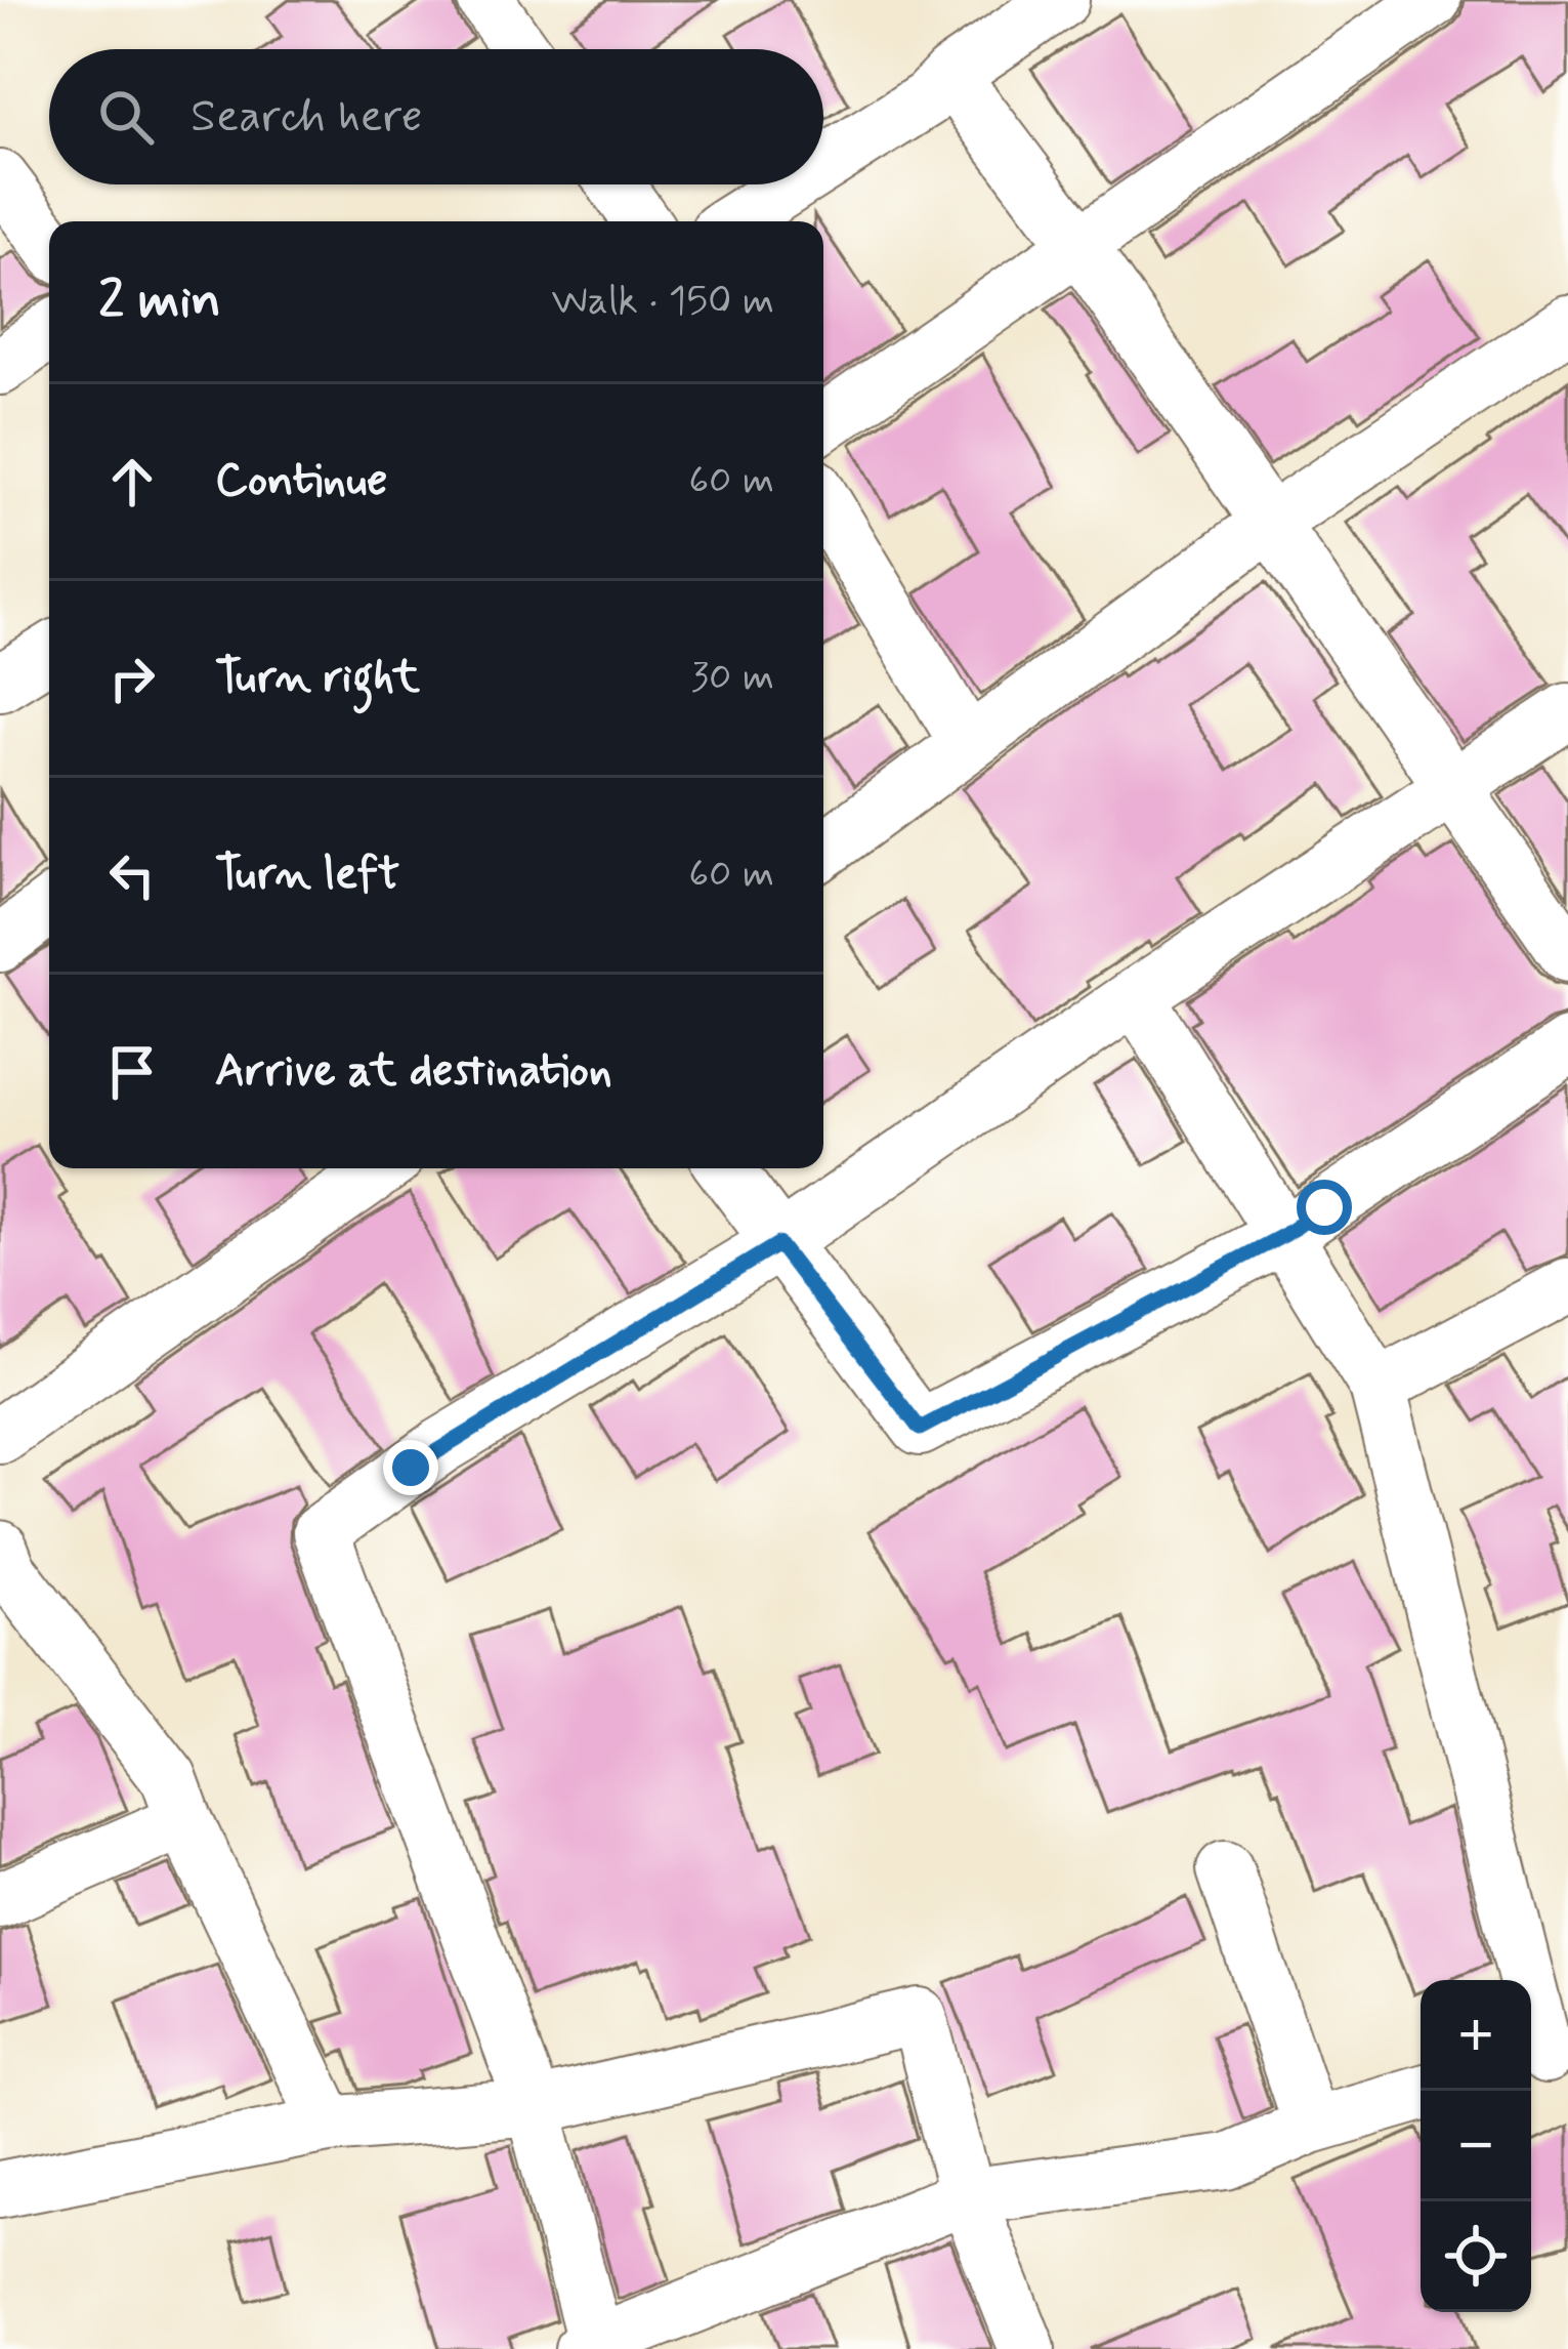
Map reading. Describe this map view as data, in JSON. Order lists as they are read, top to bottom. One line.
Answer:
{"page":{"search":"Search here","heading":["2 min","Walk · 150 m"],"list":[["Continue","60 m"],["Turn right","30 m"],["Turn left","60 m"],"Arrive at destination"],"map_buttons":["+","−"]}}
